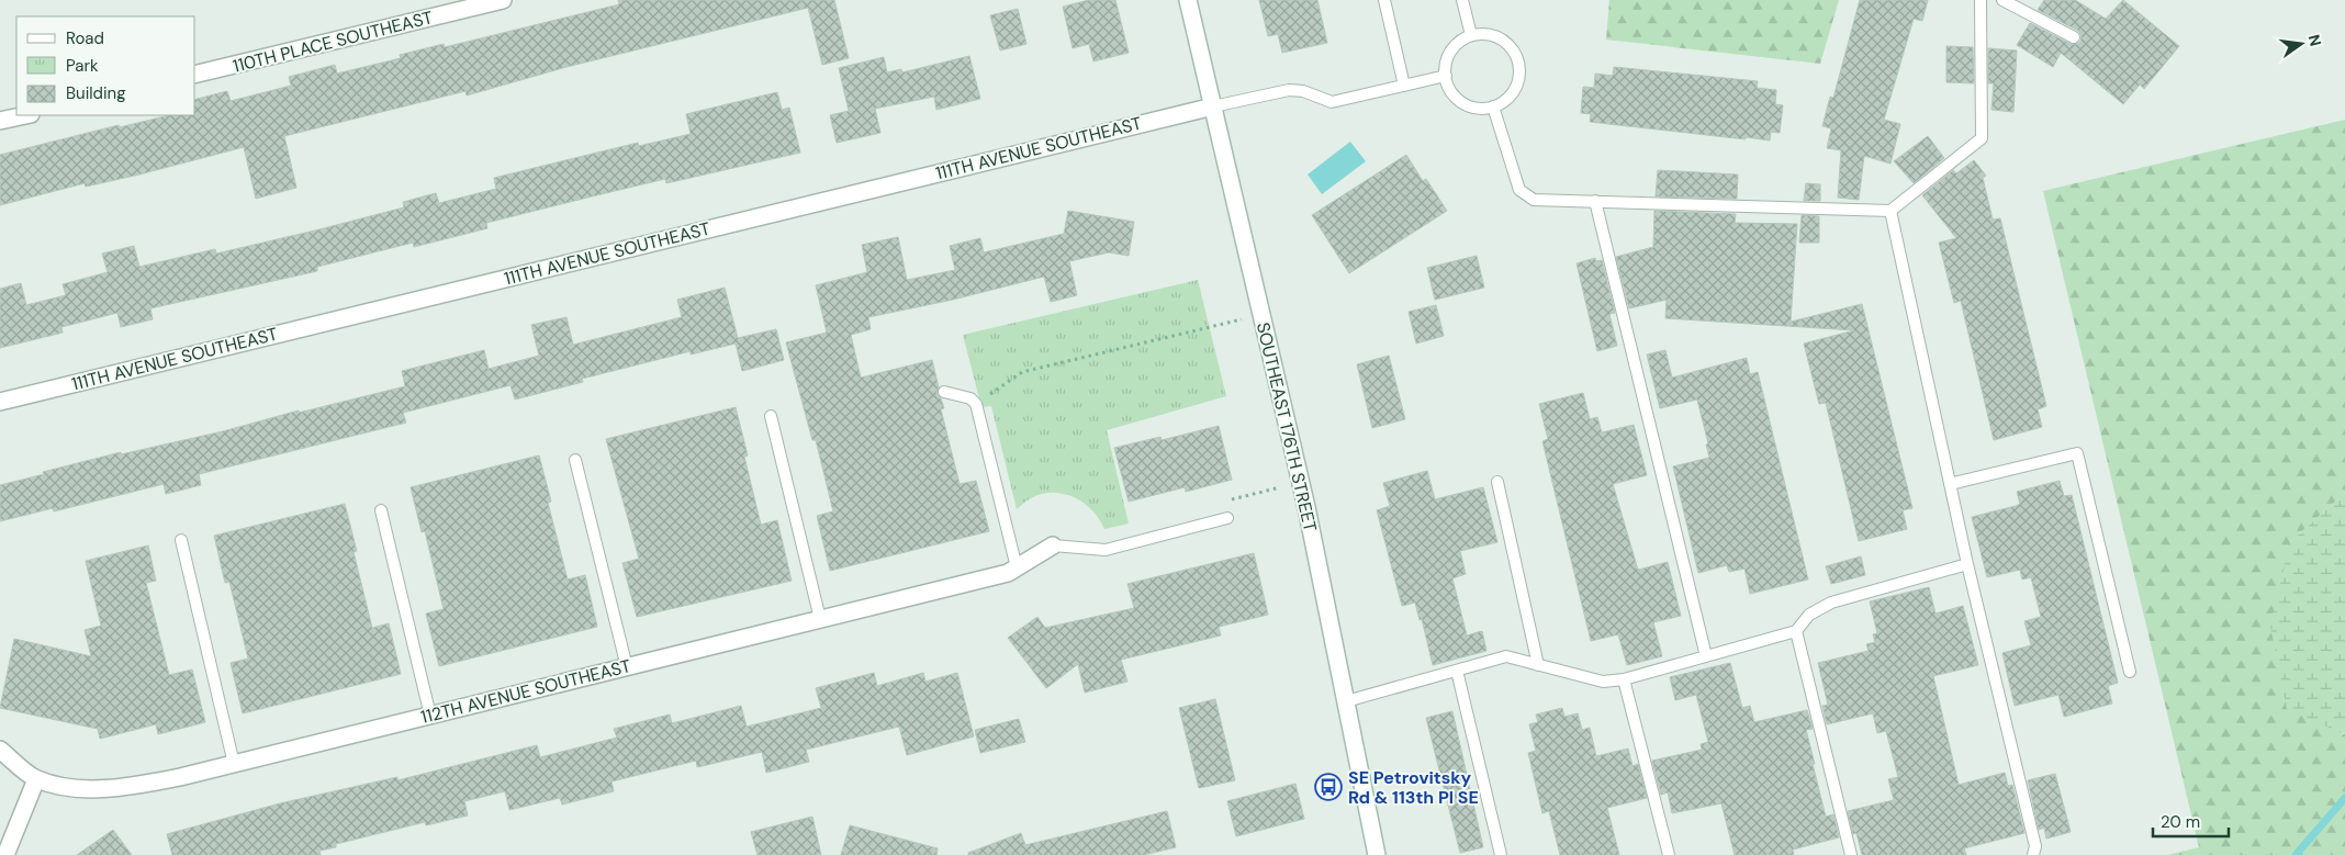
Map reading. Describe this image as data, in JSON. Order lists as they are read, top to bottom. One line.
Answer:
{"streets":{"street":["110TH PLACE SOUTHEAST","111TH AVENUE SOUTHEAST","SOUTHEAST 176TH STREET","112TH AVENUE SOUTHEAST"]},"crossings":[["111TH AVENUE SOUTHEAST","SOUTHEAST 176TH STREET"]],"places":{"bus stop":["SE Petrovitsky Rd & 113th Pl SE"]},"legend":["Road","Park","Building"],"scale_bar":"20 m","north":"right"}
